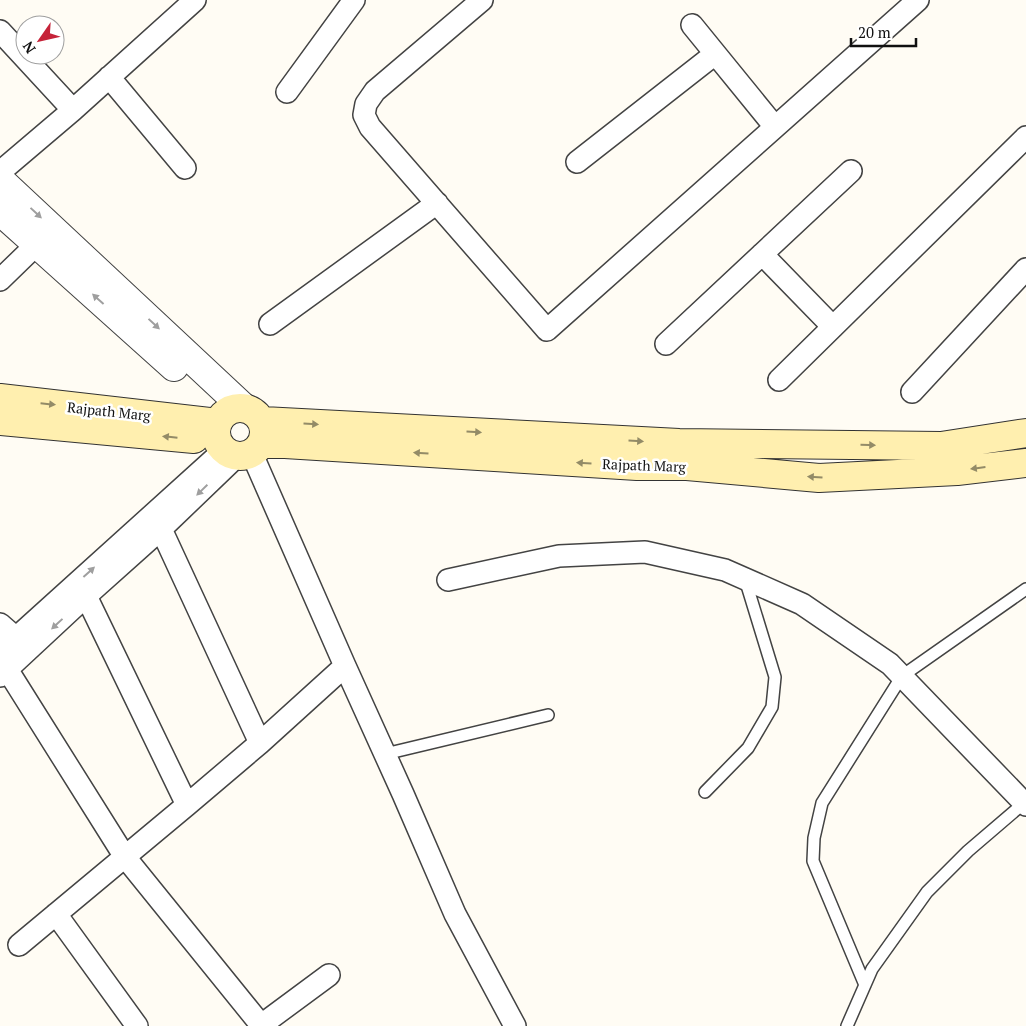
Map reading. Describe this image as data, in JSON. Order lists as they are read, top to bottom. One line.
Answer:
{"streets":{"main road":["Rajpath Marg"]},"scale_bar":"20 m","north":"bottom left"}
